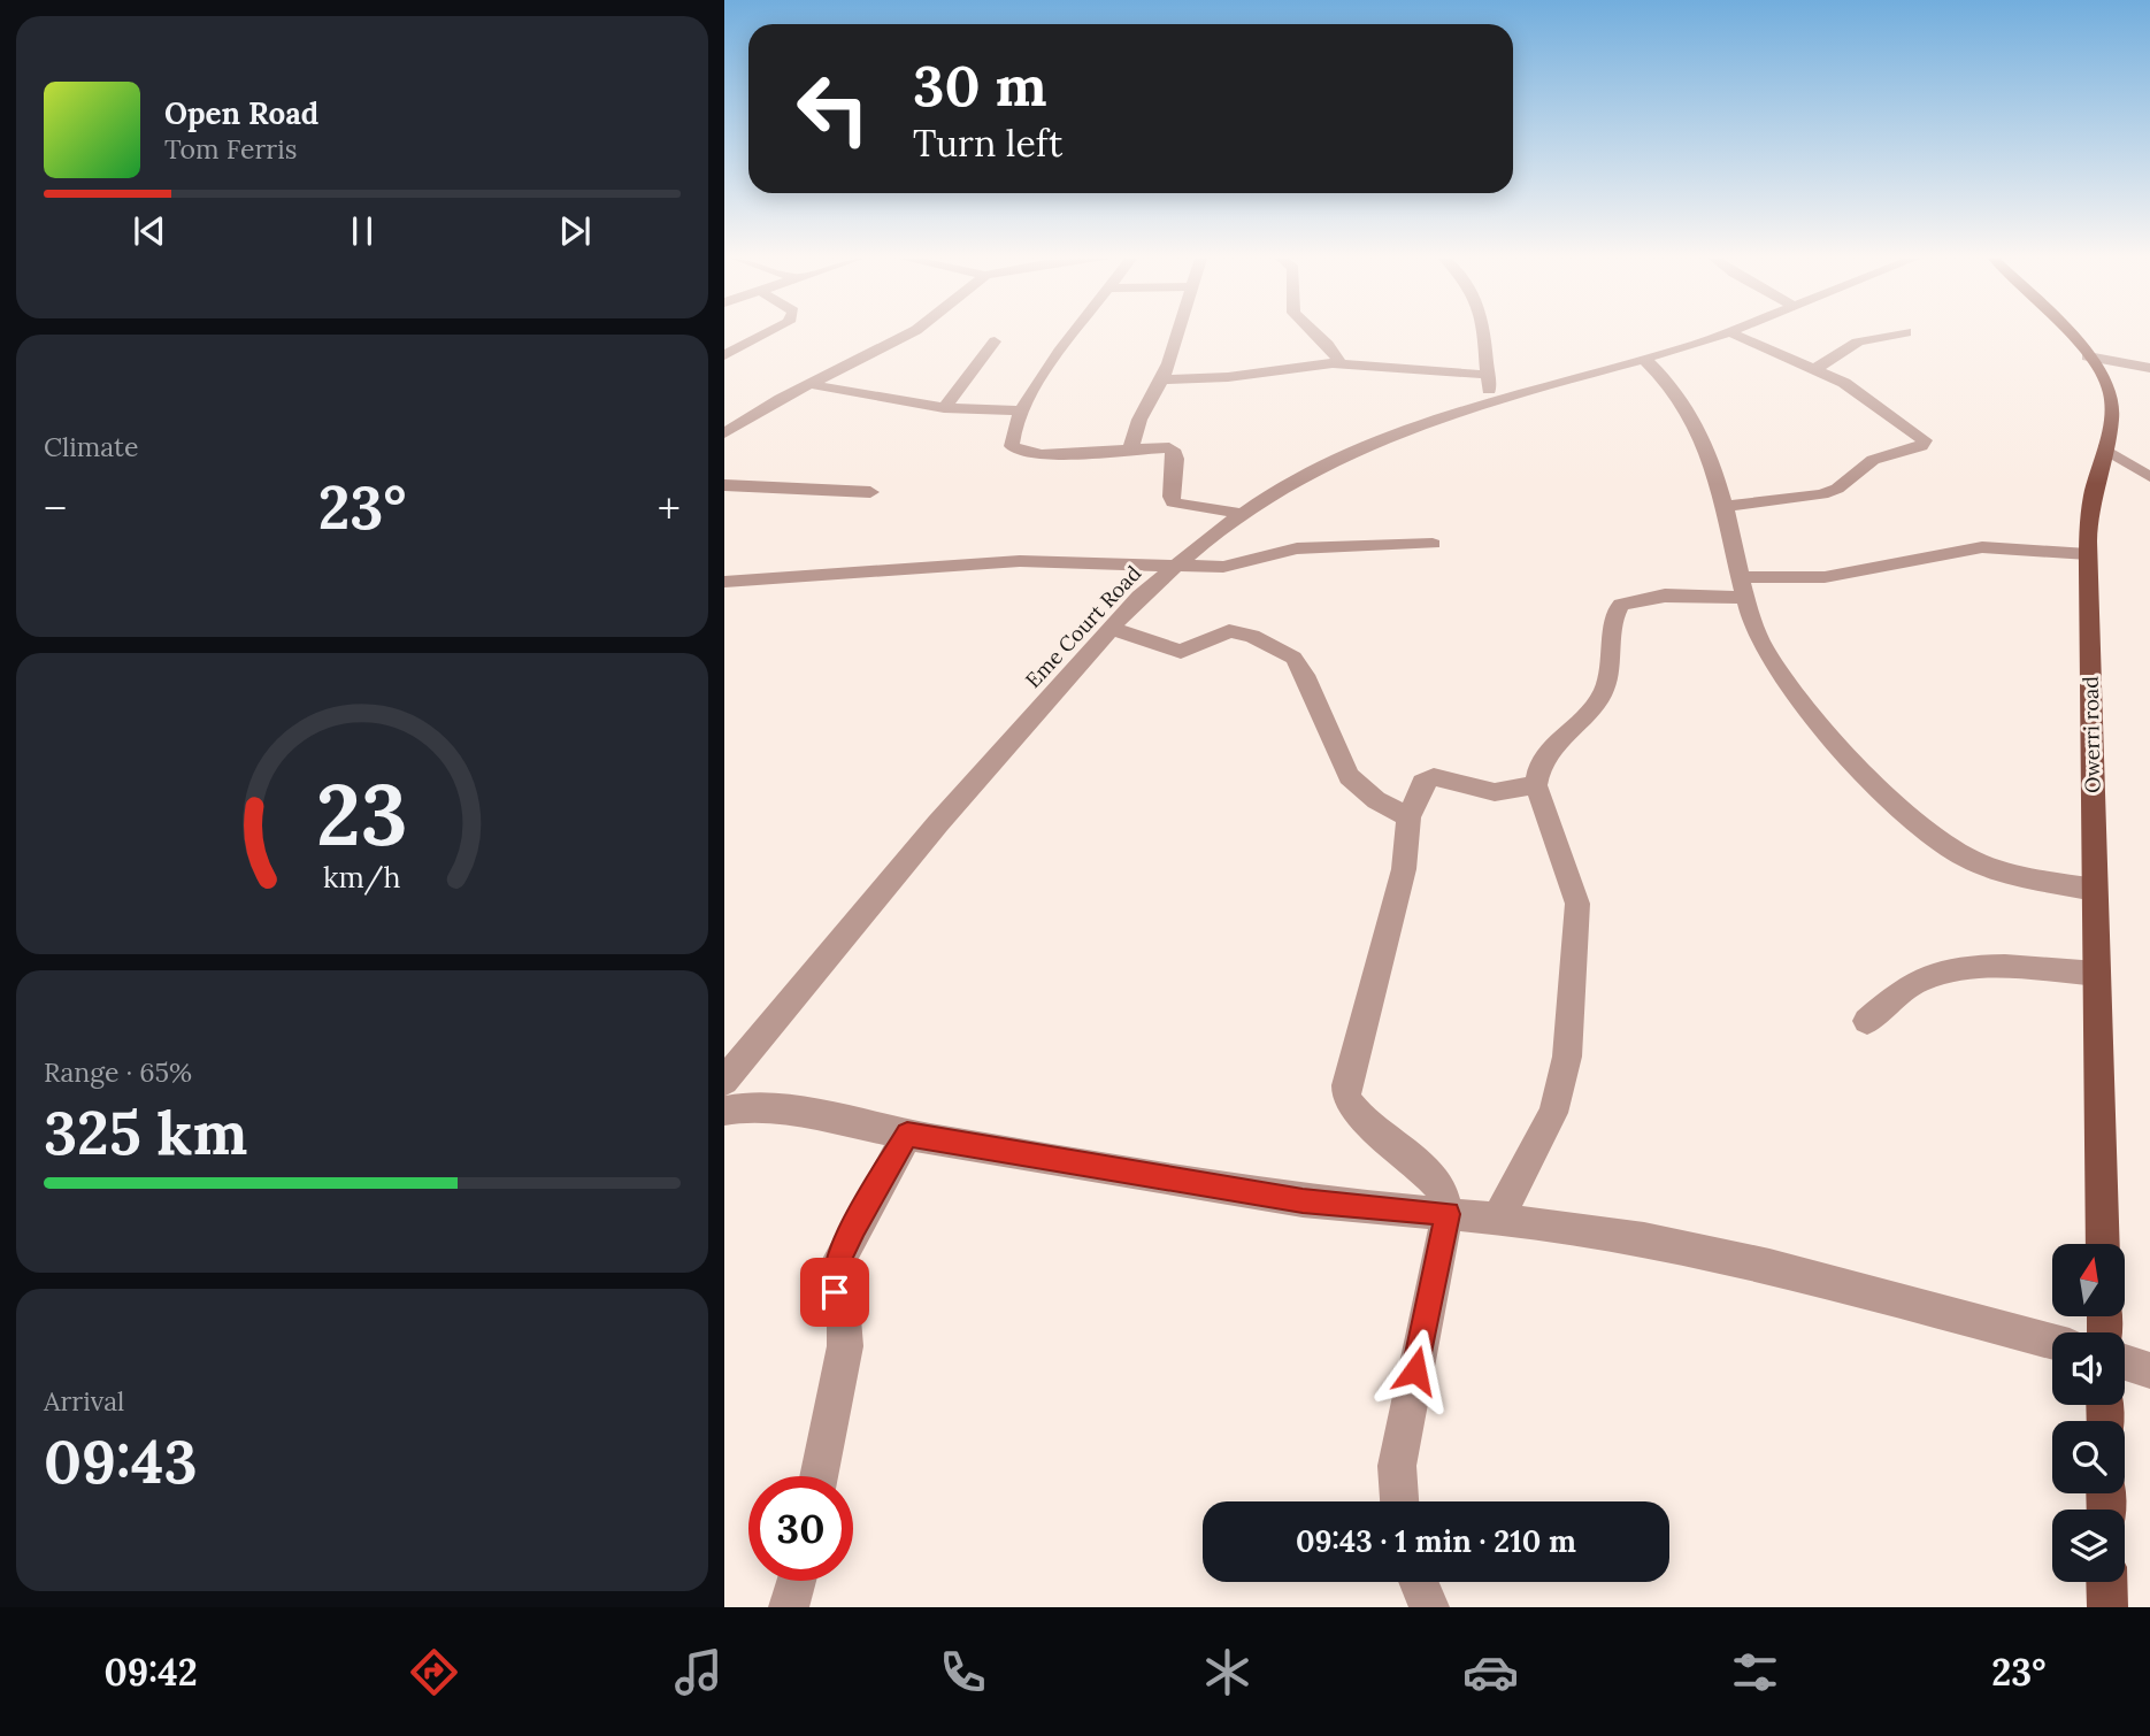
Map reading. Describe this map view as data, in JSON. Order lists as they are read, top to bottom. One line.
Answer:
{"streets":{"main road":["Owerri road"],"street":["Eme Court Road"]},"north":"top","page":{"turn":["30 m","Turn left"],"song":["Open Road","Tom Ferris"],"tile":["Climate",["Range · 65%","325 km"],["Arrival","09:43"]],"heat":["−","23°","+"],"limit":"30","trip":"09:43 · 1 min · 210 m","tabs":["09:42","23°"],"gauge":["23","km/h"]}}
